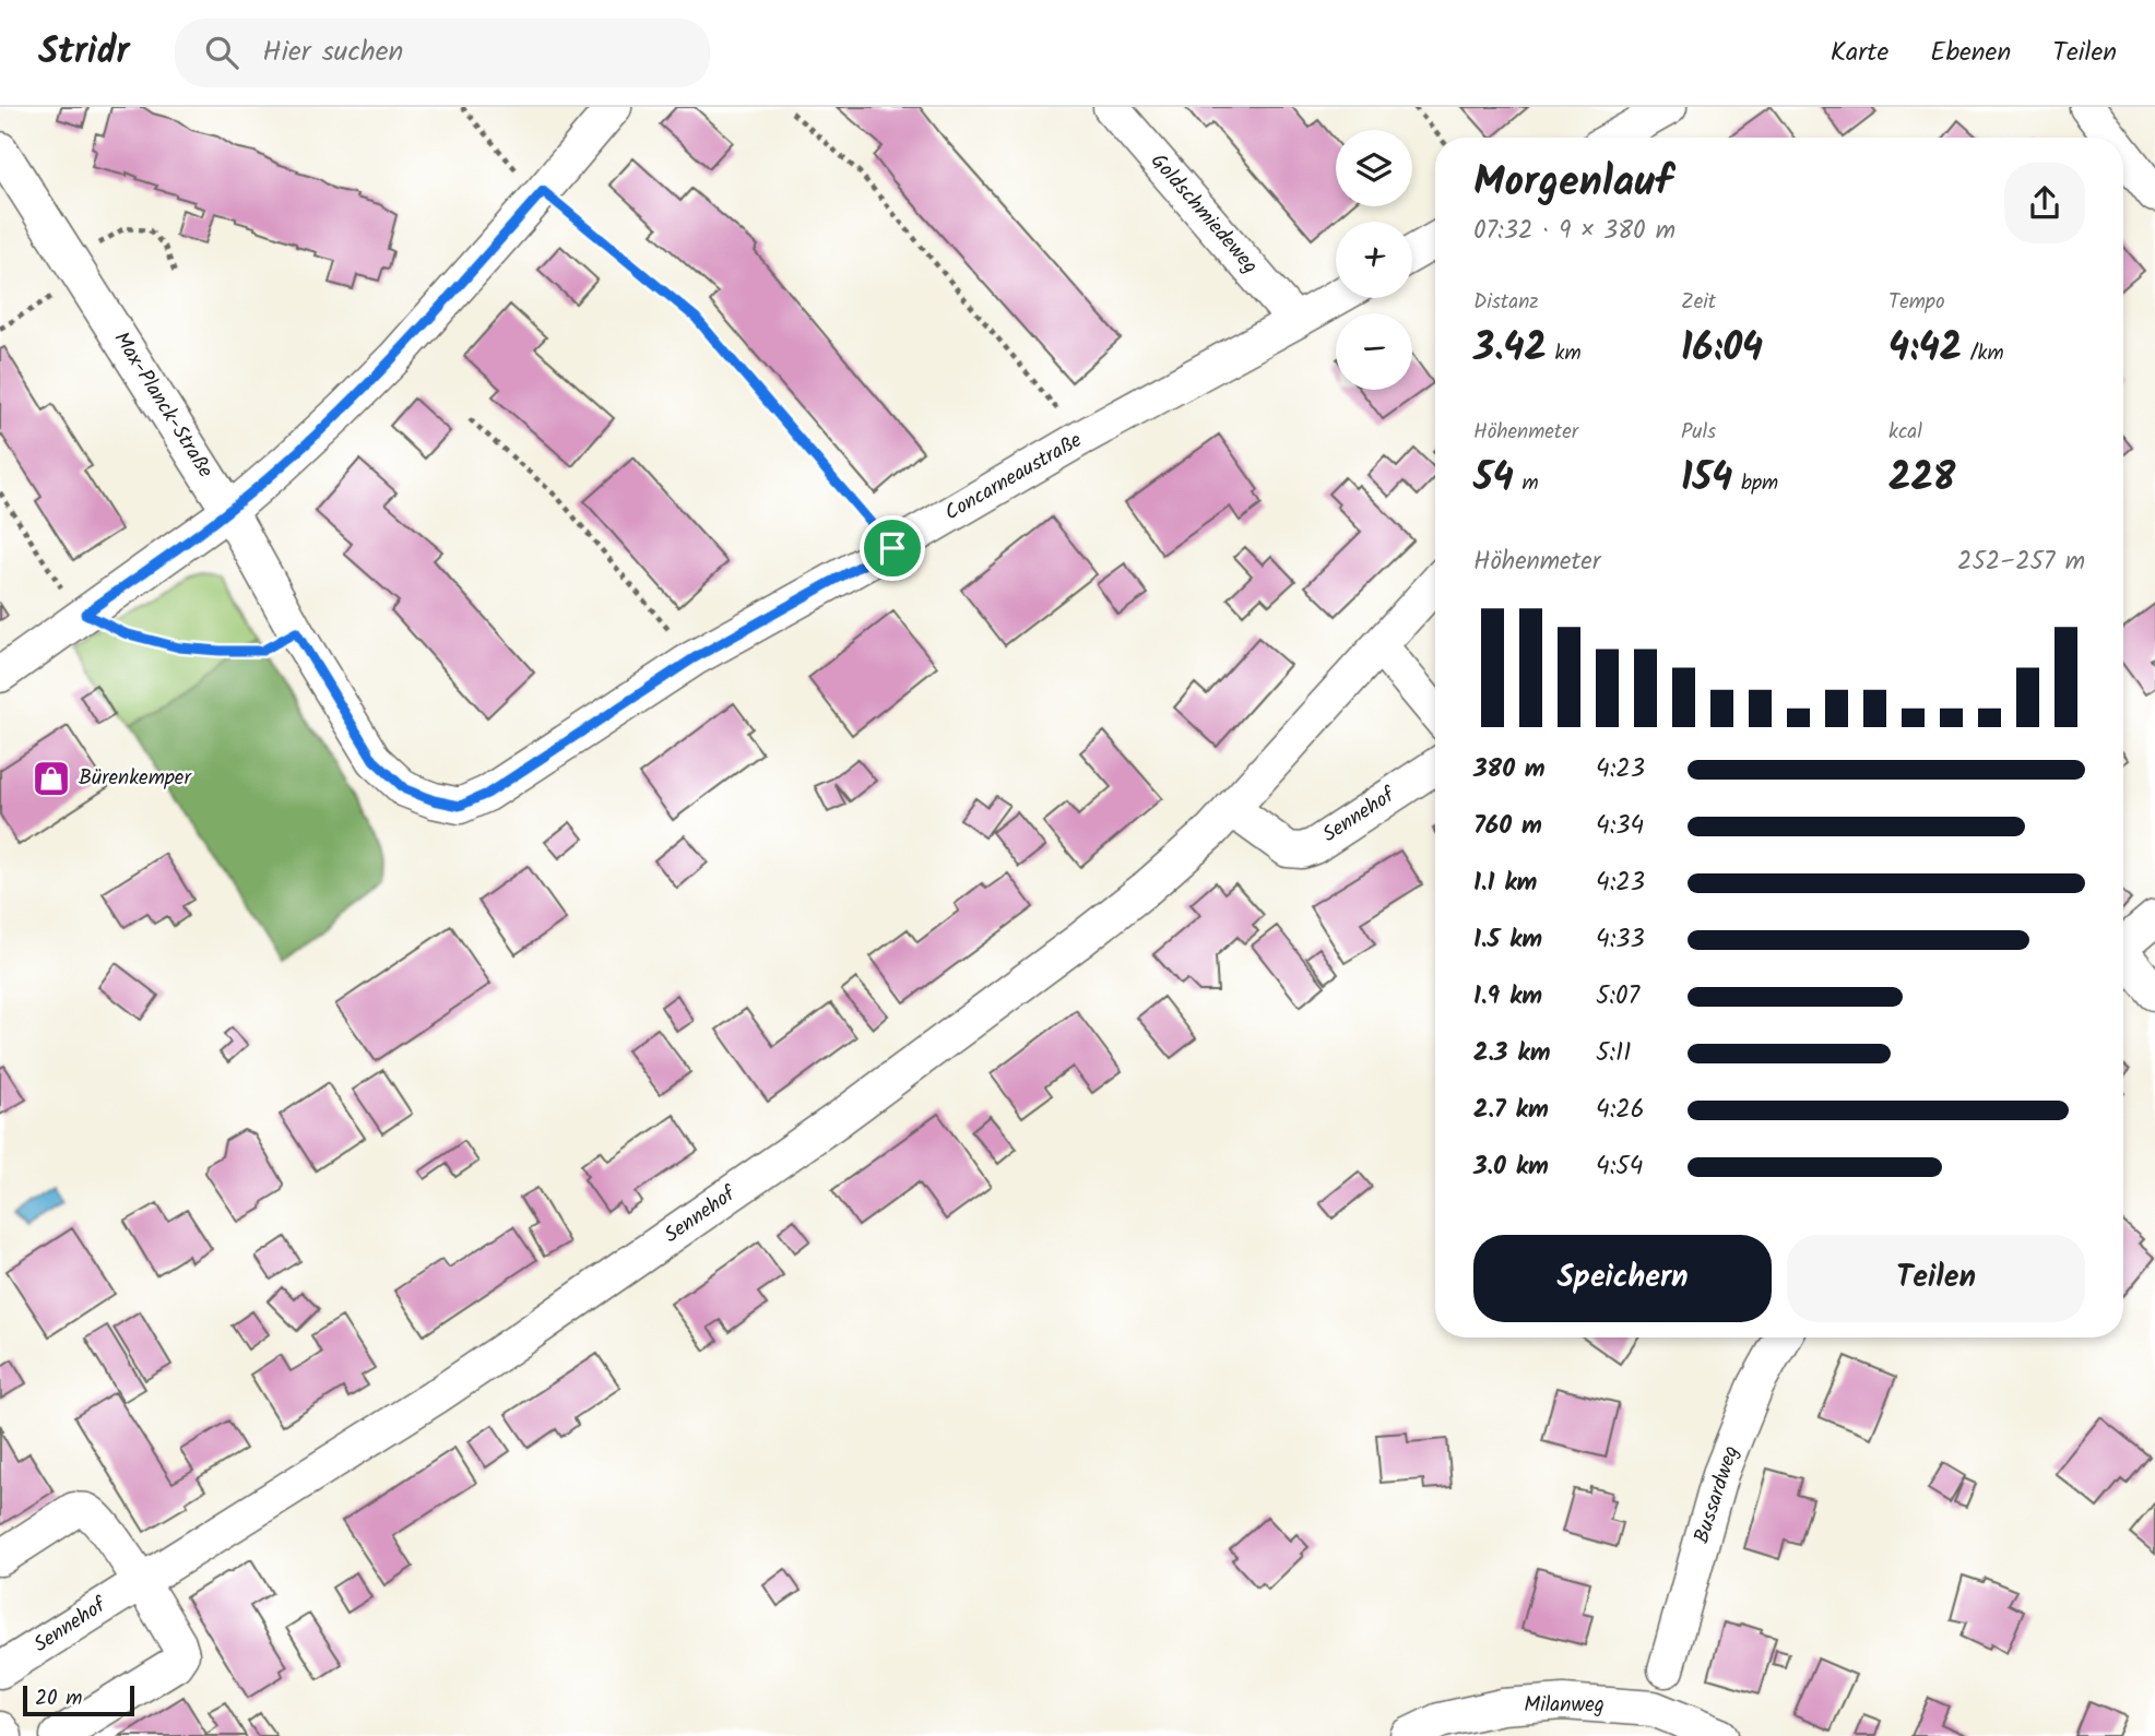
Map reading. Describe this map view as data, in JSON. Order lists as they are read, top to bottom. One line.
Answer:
{"streets":{"street":["Goldschmiedeweg","Max-Planck-Straße","Concarneaustraße","Sennehof","Bussardweg","Milanweg"]},"crossings":[["Goldschmiedeweg","Concarneaustraße"],["Max-Planck-Straße","Concarneaustraße"]],"places":{"shop":["Bürenkemper"]},"scale_bar":"20 m","page":{"header":"Stridr","search":"Hier suchen","nav":["Karte","Ebenen","Teilen"],"map_buttons":["+","−"],"heading":["Morgenlauf","07:32 · 9 × 380 m"],"stats":[["Distanz","3.42 km"],["Zeit","16:04"],["Tempo","4:42 /km"],["Höhenmeter","54 m"],["Puls","154 bpm"],["kcal","228"]],"chart":["Höhenmeter","252–257 m"],"list":[{"name":"380 m","note":"4:23"},{"name":"760 m","note":"4:34"},{"name":"1.1 km","note":"4:23"},{"name":"1.5 km","note":"4:33"},{"name":"1.9 km","note":"5:07"},{"name":"2.3 km","note":"5:11"},{"name":"2.7 km","note":"4:26"},{"name":"3.0 km","note":"4:54"}],"buttons":["Speichern","Teilen"],"scale":"20 m"}}
